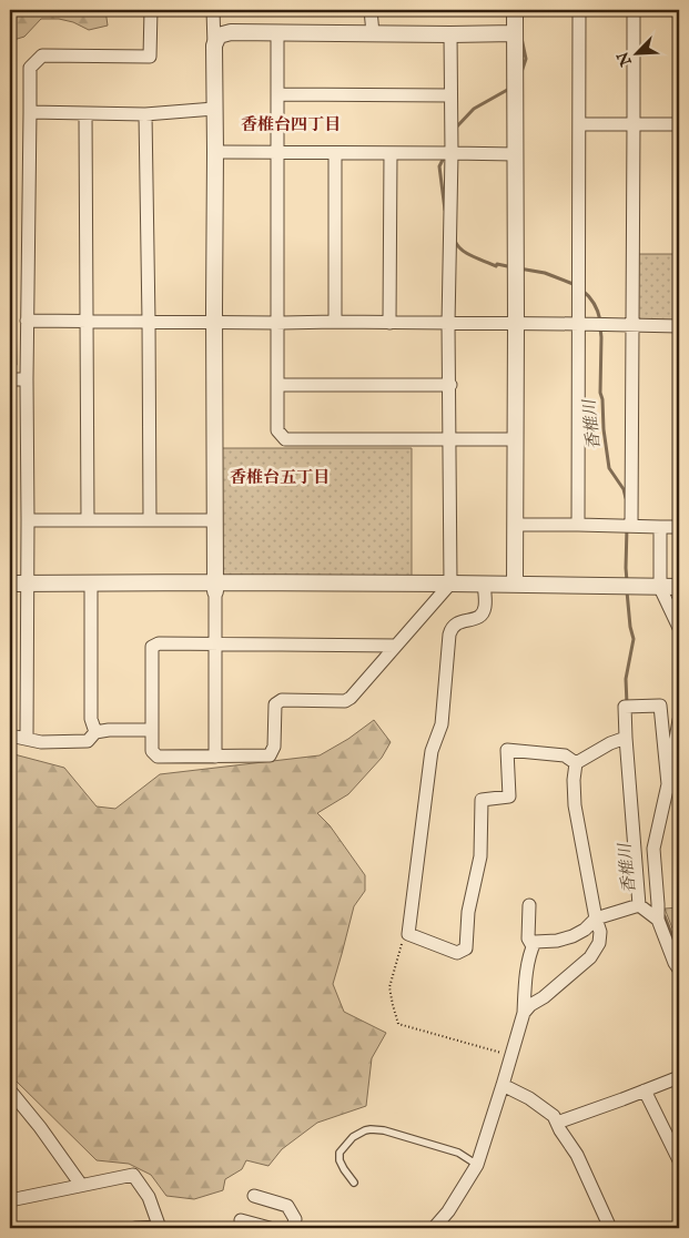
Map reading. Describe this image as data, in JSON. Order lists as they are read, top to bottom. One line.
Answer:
{"districts":["香椎台四丁目","香椎台五丁目"],"water":["香椎川"],"north":"bottom left"}
